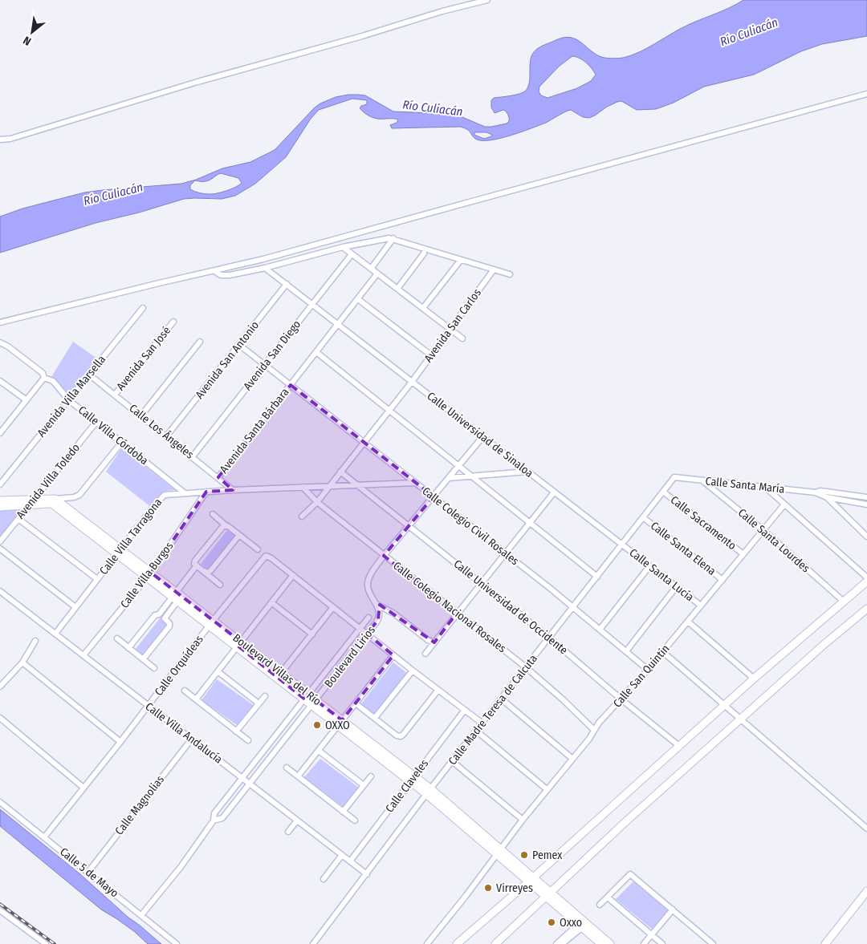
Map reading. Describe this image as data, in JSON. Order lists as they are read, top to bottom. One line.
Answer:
{"streets":{"street":["Avenida San Carlos","Avenida San Diego","Avenida San José","Avenida San Antonio","Avenida Villa Marsella","Avenida Santa Bárbara","Calle Los Ángeles","Calle Universidad de Sinaloa","Calle Villa Córdoba","Avenida Villa Toledo","Calle Santa María","Calle Sacramento","Calle Colegio Civil Rosales","Calle Villa Tarragona","Calle Santa Lourdes","Calle Santa Elena","Calle Villa Burgos","Calle Santa Lucía","Calle Colegio Nacional Rosales","Calle Universidad de Occidente","Boulevard Lirios","Calle Orquídeas","Boulevard Villas del Río","Calle San Quintín","Calle Madre Teresa de Calcuta","Calle Villa Andalucía","Calle Claveles","Calle Magnolias","Calle 5 de Mayo"]},"crossings":[["Avenida San Carlos","Calle Universidad de Sinaloa"],["Avenida San Carlos","Calle Colegio Civil Rosales"],["Avenida San Carlos","Calle Villa Tarragona"],["Avenida San Carlos","Calle Colegio Nacional Rosales"],["Avenida San Carlos","Calle Universidad de Occidente"],["Avenida San Diego","Calle Los Ángeles"],["Avenida San Diego","Calle Universidad de Sinaloa"],["Avenida San Diego","Calle Colegio Civil Rosales"],["Avenida San José","Calle Los Ángeles"],["Avenida San Antonio","Calle Los Ángeles"],["Avenida San Antonio","Calle Universidad de Sinaloa"],["Avenida San Antonio","Calle Colegio Civil Rosales"],["Avenida Villa Marsella","Calle Los Ángeles"],["Avenida Villa Marsella","Calle Villa Córdoba"],["Avenida Santa Bárbara","Calle Los Ángeles"],["Avenida Santa Bárbara","Calle Universidad de Sinaloa"],["Avenida Santa Bárbara","Calle Colegio Civil Rosales"],["Calle Los Ángeles","Calle Villa Tarragona"],["Calle Universidad de Sinaloa","Calle Santa Lucía"],["Calle Universidad de Sinaloa","Calle Madre Teresa de Calcuta"],["Calle Villa Córdoba","Avenida Villa Toledo"],["Calle Villa Córdoba","Calle Villa Tarragona"],["Avenida Villa Toledo","Boulevard Villas del Río"],["Calle Santa María","Calle Santa Lourdes"],["Calle Santa María","Calle Madre Teresa de Calcuta"],["Calle Sacramento","Calle San Quintín"],["Calle Sacramento","Calle Madre Teresa de Calcuta"],["Calle Colegio Civil Rosales","Calle Villa Tarragona"],["Calle Colegio Civil Rosales","Calle San Quintín"],["Calle Colegio Civil Rosales","Calle Madre Teresa de Calcuta"],["Calle Villa Tarragona","Calle Villa Burgos"],["Calle Villa Tarragona","Calle Colegio Nacional Rosales"],["Calle Villa Tarragona","Calle Universidad de Occidente"],["Calle Villa Tarragona","Boulevard Villas del Río"],["Calle Villa Tarragona","Calle Villa Andalucía"],["Calle Santa Lourdes","Calle San Quintín"],["Calle Santa Elena","Calle San Quintín"],["Calle Santa Elena","Calle Madre Teresa de Calcuta"],["Calle Villa Burgos","Boulevard Villas del Río"],["Calle Villa Burgos","Calle Villa Andalucía"],["Calle Santa Lucía","Calle San Quintín"],["Calle Santa Lucía","Calle Madre Teresa de Calcuta"],["Calle Colegio Nacional Rosales","Calle San Quintín"],["Calle Colegio Nacional Rosales","Calle Madre Teresa de Calcuta"],["Calle Universidad de Occidente","Calle San Quintín"],["Calle Universidad de Occidente","Calle Madre Teresa de Calcuta"],["Boulevard Lirios","Boulevard Villas del Río"],["Boulevard Lirios","Calle Villa Andalucía"],["Boulevard Lirios","Calle 5 de Mayo"],["Calle Orquídeas","Boulevard Villas del Río"],["Calle Orquídeas","Calle Villa Andalucía"],["Calle Orquídeas","Calle 5 de Mayo"],["Boulevard Villas del Río","Calle San Quintín"],["Boulevard Villas del Río","Calle Madre Teresa de Calcuta"],["Boulevard Villas del Río","Calle Claveles"],["Calle Madre Teresa de Calcuta","Calle Villa Andalucía"],["Calle Villa Andalucía","Calle Claveles"],["Calle Villa Andalucía","Calle Magnolias"],["Calle Magnolias","Calle 5 de Mayo"]],"water":["Río Culiacán"],"places":["OXXO","Pemex","Virreyes","Oxxo"],"north":"bottom left"}
